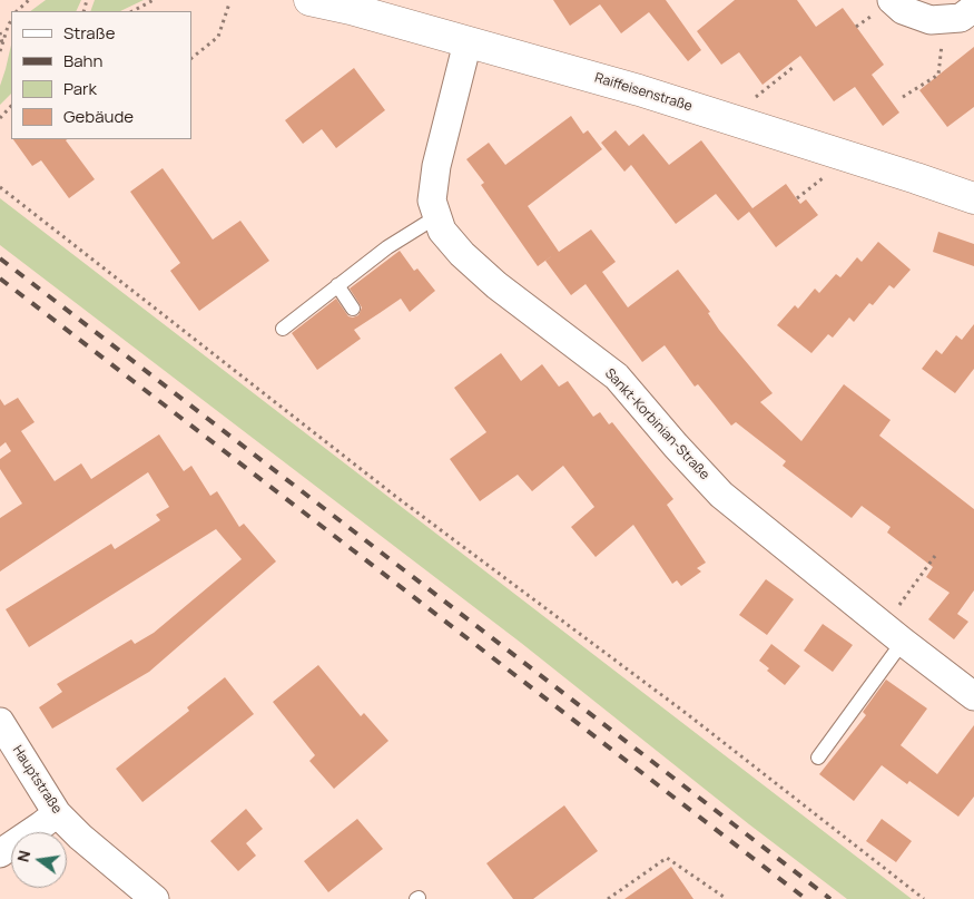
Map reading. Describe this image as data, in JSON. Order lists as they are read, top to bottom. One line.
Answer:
{"streets":{"street":["Raiffeisenstraße","Sankt-Korbinian-Straße","Hauptstraße"]},"crossings":[["Raiffeisenstraße","Sankt-Korbinian-Straße"]],"legend":["Straße","Bahn","Park","Gebäude"],"north":"left"}
